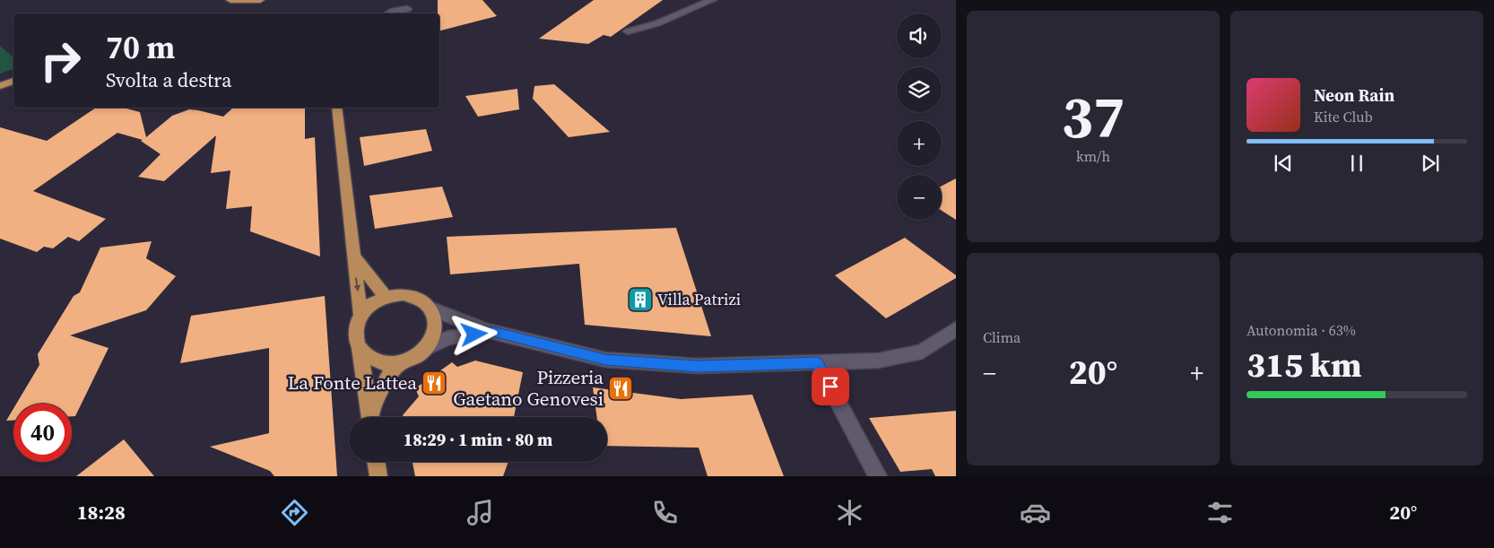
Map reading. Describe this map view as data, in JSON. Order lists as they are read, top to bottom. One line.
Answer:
{"places":{"building":["Villa Patrizi"],"restaurant":["La Fonte Lattea","Pizzeria Gaetano Genovesi"]},"page":{"tile":[["37","km/h"],"Clima",["Autonomia · 63%","315 km"]],"map_buttons":["+","−"],"turn":["70 m","Svolta a destra"],"song":["Neon Rain","Kite Club"],"heat":["−","20°","+"],"limit":"40","trip":"18:29 · 1 min · 80 m","tabs":["18:28","20°"]}}
